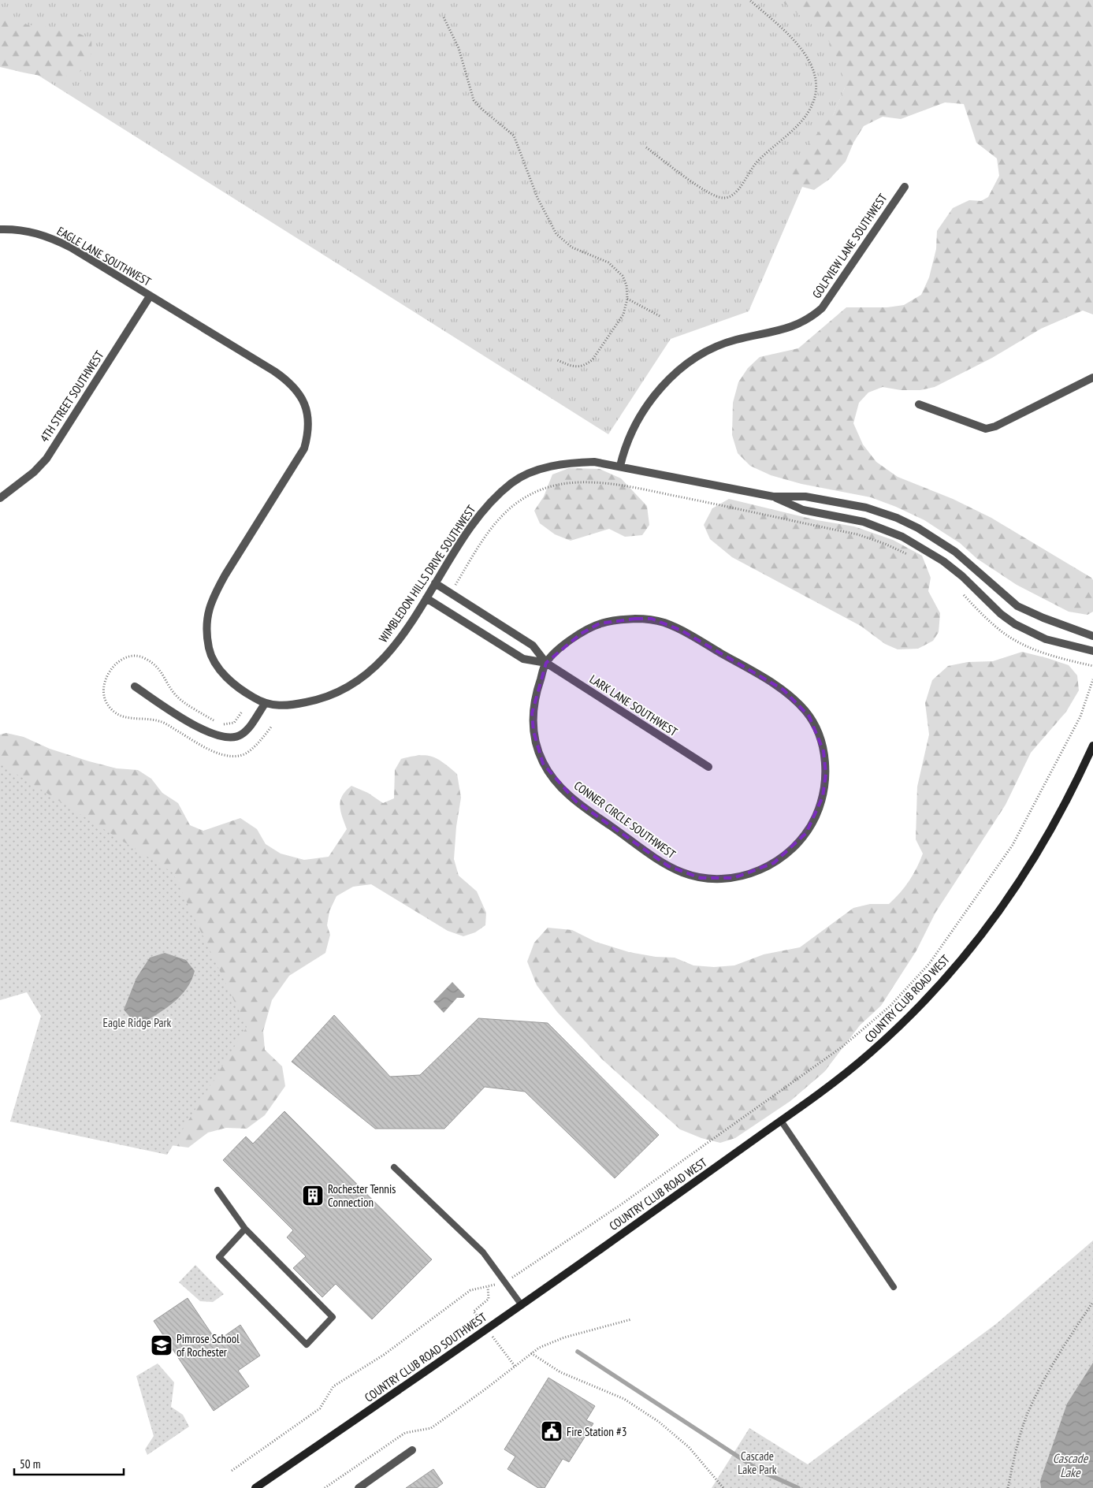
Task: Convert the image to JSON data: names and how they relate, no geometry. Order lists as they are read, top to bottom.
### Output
{
  "streets": {
    "main road": ["COUNTRY CLUB ROAD WEST", "COUNTRY CLUB ROAD SOUTHWEST"],
    "street": [
      "GOLFVIEW LANE SOUTHWEST",
      "EAGLE LANE SOUTHWEST",
      "4TH STREET SOUTHWEST",
      "WIMBLEDON HILLS DRIVE SOUTHWEST",
      "LARK LANE SOUTHWEST",
      "CONNER CIRCLE SOUTHWEST"
    ]
  },
  "crossings": [
    ["GOLFVIEW LANE SOUTHWEST", "WIMBLEDON HILLS DRIVE SOUTHWEST"],
    ["EAGLE LANE SOUTHWEST", "4TH STREET SOUTHWEST"],
    ["WIMBLEDON HILLS DRIVE SOUTHWEST", "LARK LANE SOUTHWEST"],
    ["LARK LANE SOUTHWEST", "CONNER CIRCLE SOUTHWEST"],
    ["COUNTRY CLUB ROAD WEST", "COUNTRY CLUB ROAD SOUTHWEST"]
  ],
  "water": ["Cascade Lake"],
  "parks": ["Eagle Ridge Park", "Cascade Lake Park"],
  "places": {
    "building": ["Rochester Tennis Connection"],
    "school or university": ["Pimrose School of Rochester"],
    "public building": ["Fire Station #3"]
  },
  "scale_bar": "50 m"
}
